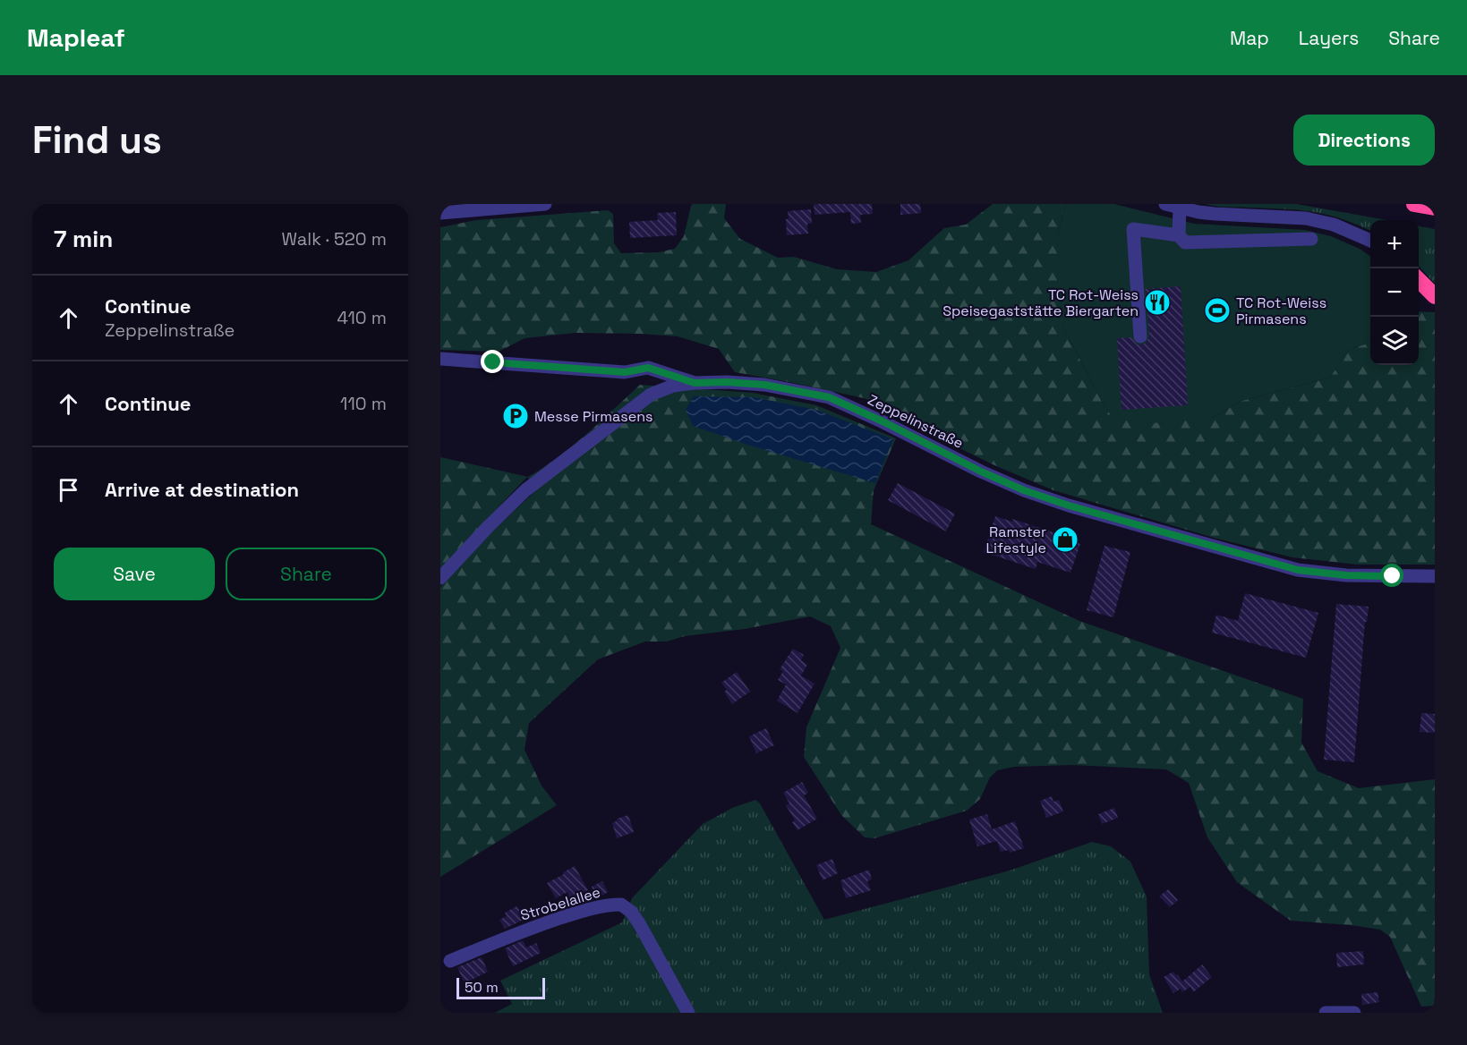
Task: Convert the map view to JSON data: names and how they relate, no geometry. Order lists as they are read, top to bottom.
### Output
{
  "streets": {
    "street": ["Zeppelinstraße", "Strobelallee"]
  },
  "places": {
    "restaurant": ["TC Rot-Weiss Speisegaststätte Biergarten"],
    "sports": ["TC Rot-Weiss Pirmasens"],
    "parking": ["Messe Pirmasens"],
    "shop": ["Ramster Lifestyle"]
  },
  "scale_bar": "50 m",
  "page": {
    "header": "Mapleaf",
    "nav": ["Map", "Layers", "Share"],
    "buttons": [
      "Directions",
      ["Save", "Share"]
    ],
    "title": "Find us",
    "heading": ["7 min", "Walk · 520 m"],
    "map_buttons": ["+", "−"],
    "list": [
      ["Continue", "Zeppelinstraße", "410 m"],
      ["Continue", "110 m"],
      "Arrive at destination"
    ],
    "scale": "50 m"
  }
}
